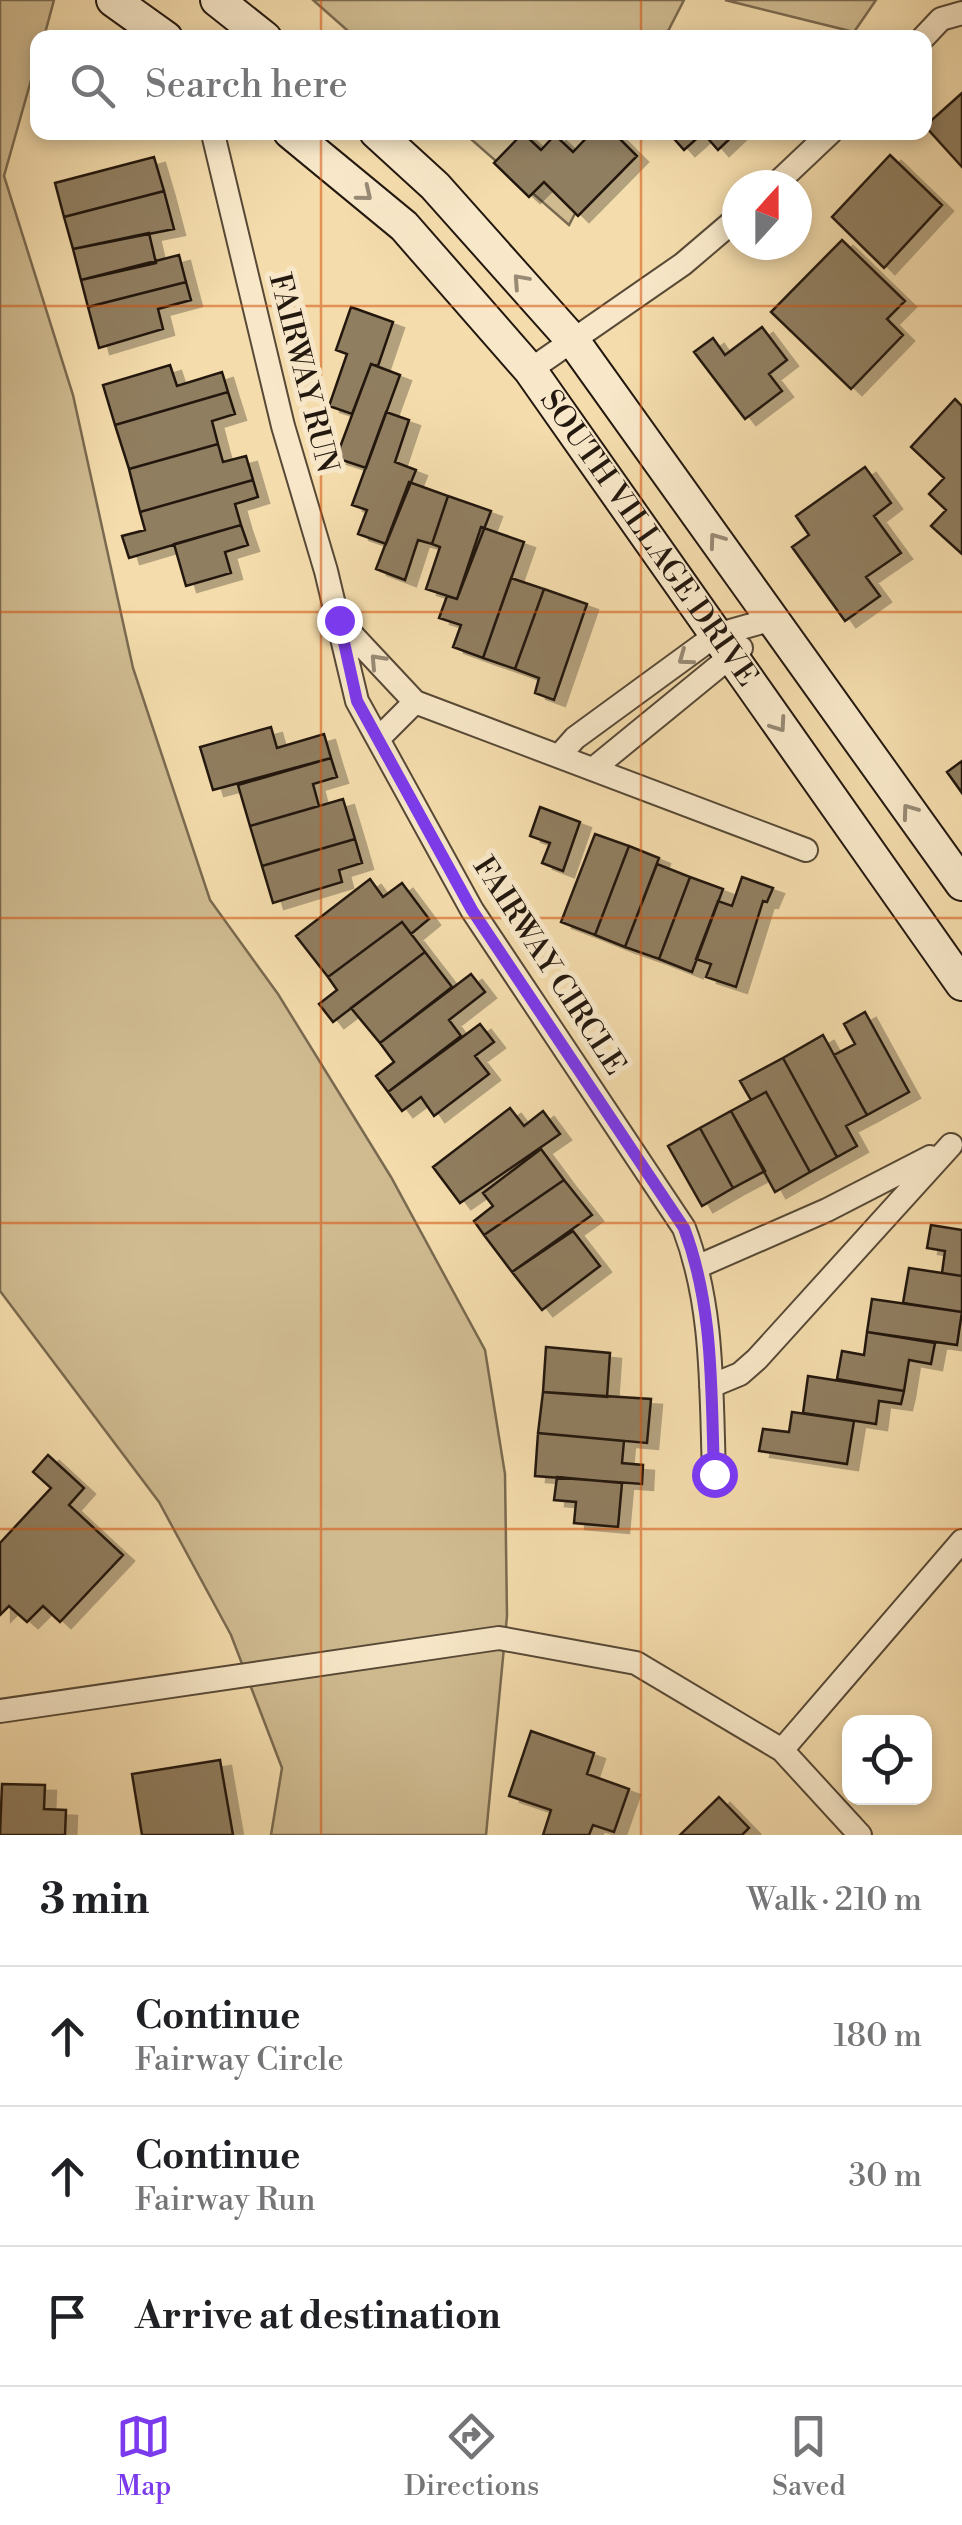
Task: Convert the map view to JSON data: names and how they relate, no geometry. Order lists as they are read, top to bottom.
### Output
{
  "streets": {
    "street": ["FAIRWAY RUN", "SOUTH VILLAGE DRIVE", "FAIRWAY CIRCLE"]
  },
  "crossings": [
    ["FAIRWAY RUN", "FAIRWAY CIRCLE"]
  ],
  "north": "top",
  "page": {
    "search": "Search here",
    "heading": ["3 min", "Walk · 210 m"],
    "list": [
      ["Continue", "Fairway Circle", "180 m"],
      ["Continue", "Fairway Run", "30 m"],
      "Arrive at destination"
    ],
    "nav": ["Map", "Directions", "Saved"]
  }
}
